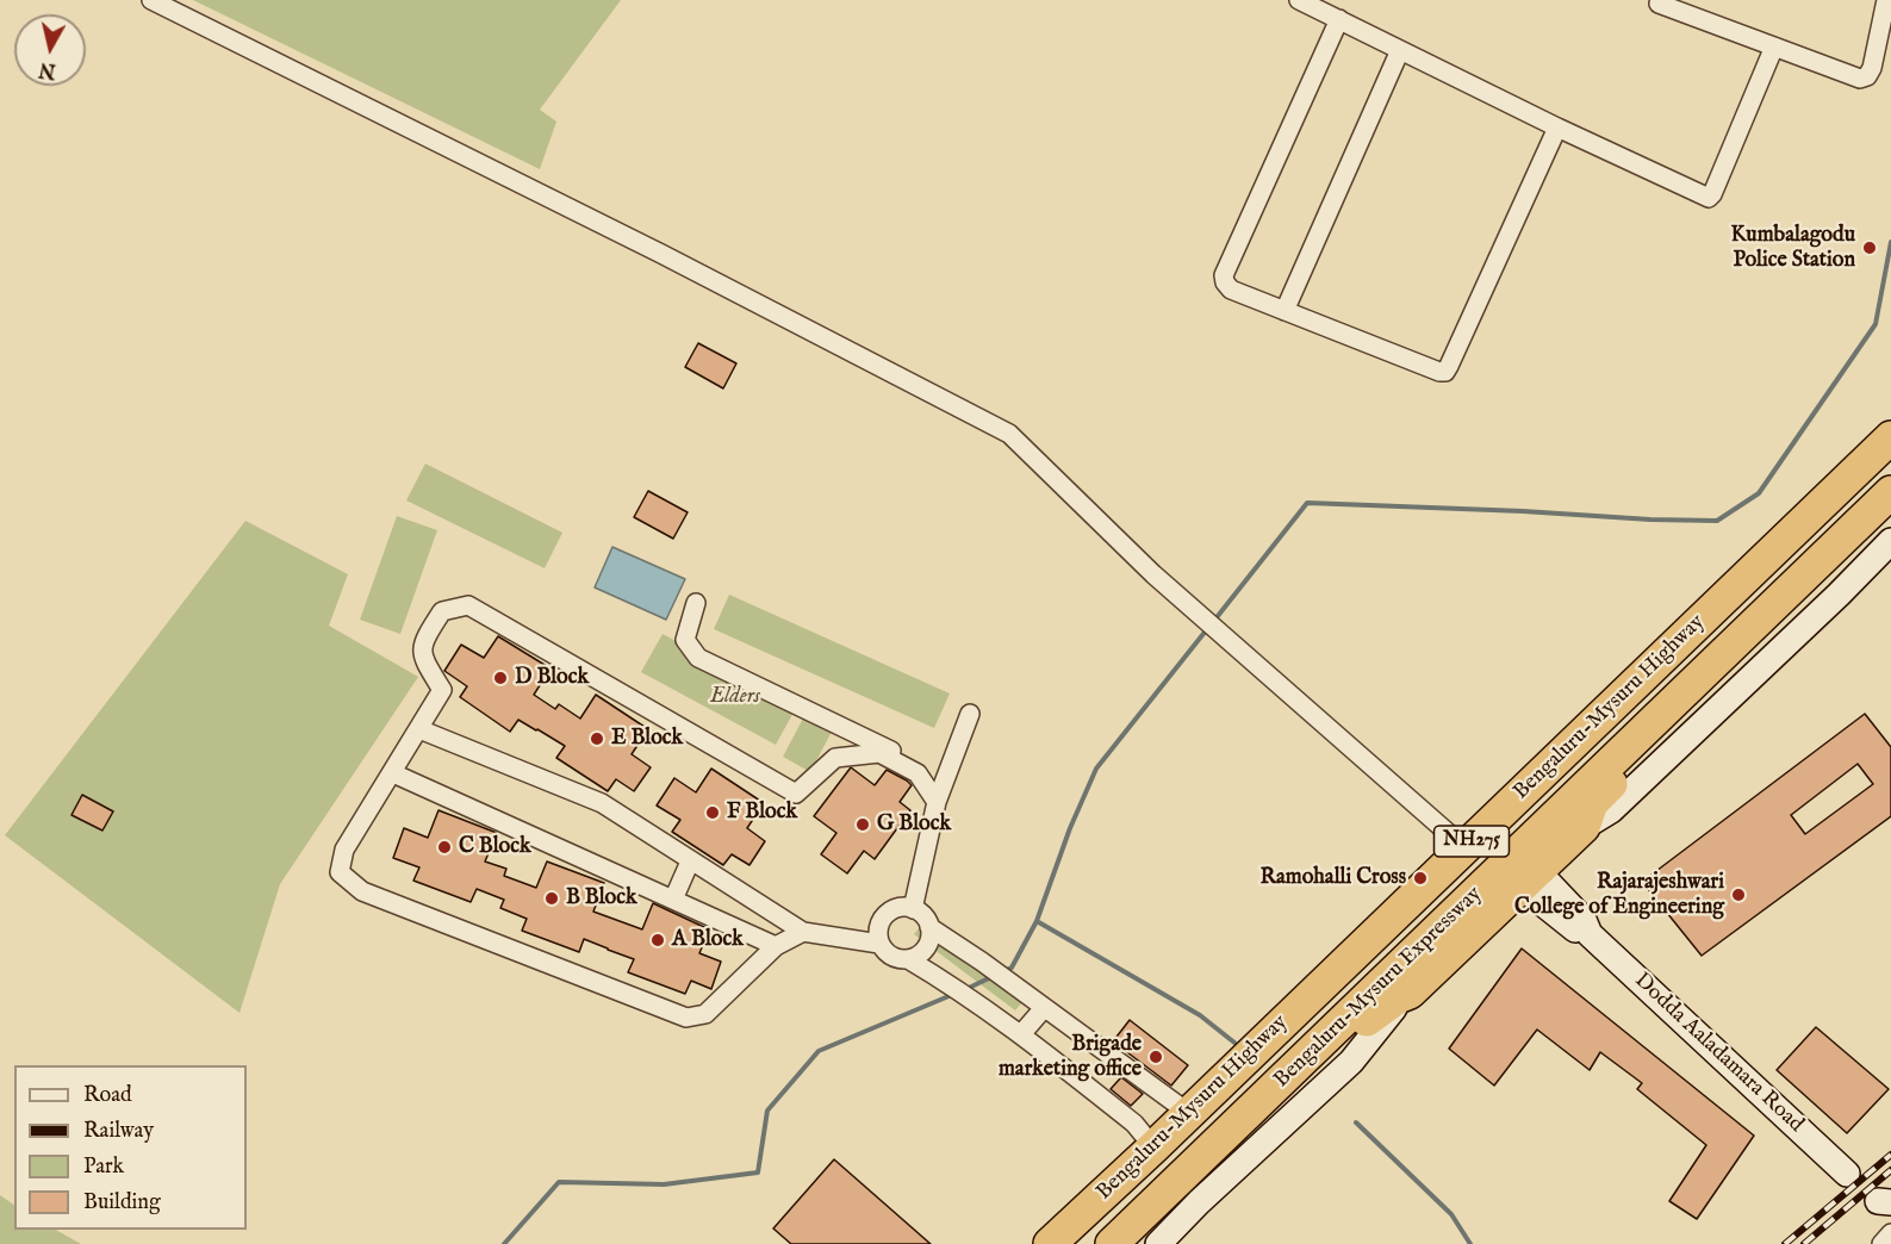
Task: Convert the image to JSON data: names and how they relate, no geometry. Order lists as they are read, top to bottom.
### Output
{
  "streets": {
    "highway": ["Bengaluru-Mysuru Highway", "NH275", "Bengaluru-Mysuru Expressway"],
    "street": ["Dodda Aaladamara Road"]
  },
  "crossings": [
    ["Bengaluru-Mysuru Highway", "NH275"],
    ["Bengaluru-Mysuru Expressway", "Dodda Aaladamara Road"]
  ],
  "parks": ["Elders"],
  "places": [
    "Kumbalagodu Police Station",
    "D Block",
    "E Block",
    "F Block",
    "G Block",
    "C Block",
    "Ramohalli Cross",
    "Rajarajeshwari College of Engineering",
    "B Block",
    "A Block",
    "Brigade marketing office"
  ],
  "legend": [
    "Road",
    "Railway",
    "Park",
    "Building"
  ],
  "north": "bottom"
}
